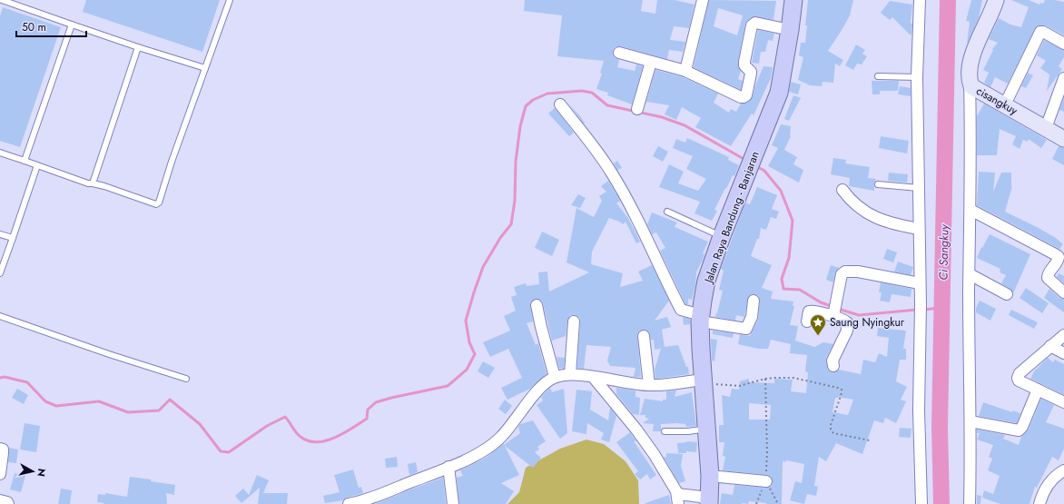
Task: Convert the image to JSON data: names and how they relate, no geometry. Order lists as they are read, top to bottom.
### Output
{
  "streets": {
    "main road": ["Jalan Raya Bandung - Banjaran"],
    "street": ["cisangkuy"]
  },
  "water": ["Ci Sangkuy"],
  "places": {
    "place": ["Saung Nyingkur"]
  },
  "scale_bar": "50 m",
  "north": "right"
}
